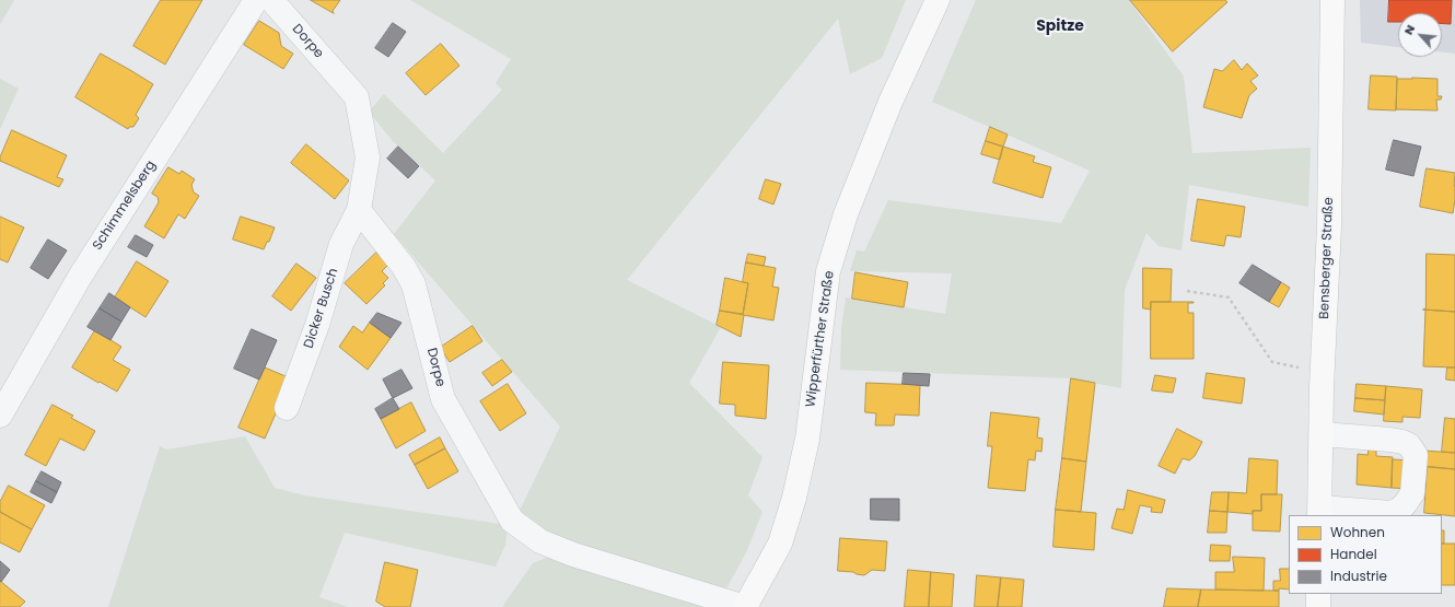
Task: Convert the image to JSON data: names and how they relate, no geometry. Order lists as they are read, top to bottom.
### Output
{
  "streets": {
    "main road": ["Bensberger Straße", "Wipperfürther Straße"],
    "street": ["Dorpe", "Schimmelsberg", "Dicker Busch"]
  },
  "crossings": [
    ["Dorpe", "Dicker Busch"],
    ["Dorpe", "Wipperfürther Straße"]
  ],
  "districts": ["Spitze"],
  "legend": ["Wohnen", "Handel", "Industrie"],
  "north": "top left"
}
